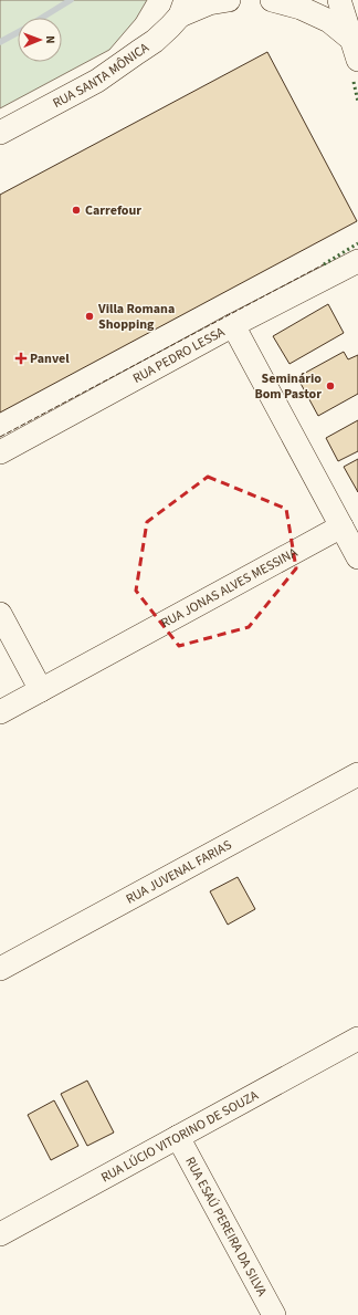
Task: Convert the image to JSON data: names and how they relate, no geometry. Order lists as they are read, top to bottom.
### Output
{
  "streets": {
    "street": [
      "RUA SANTA MÔNICA",
      "RUA PEDRO LESSA",
      "RUA JONAS ALVES MESSINA",
      "RUA JUVENAL FARIAS",
      "RUA LÚCIO VITORINO DE SOUZA",
      "RUA ESAÚ PEREIRA DA SILVA"
    ]
  },
  "crossings": [
    ["RUA LÚCIO VITORINO DE SOUZA", "RUA ESAÚ PEREIRA DA SILVA"]
  ],
  "places": {
    "other": ["Carrefour", "Villa Romana Shopping", "Seminário Bom Pastor"],
    "health": ["Panvel"]
  },
  "north": "right"
}
